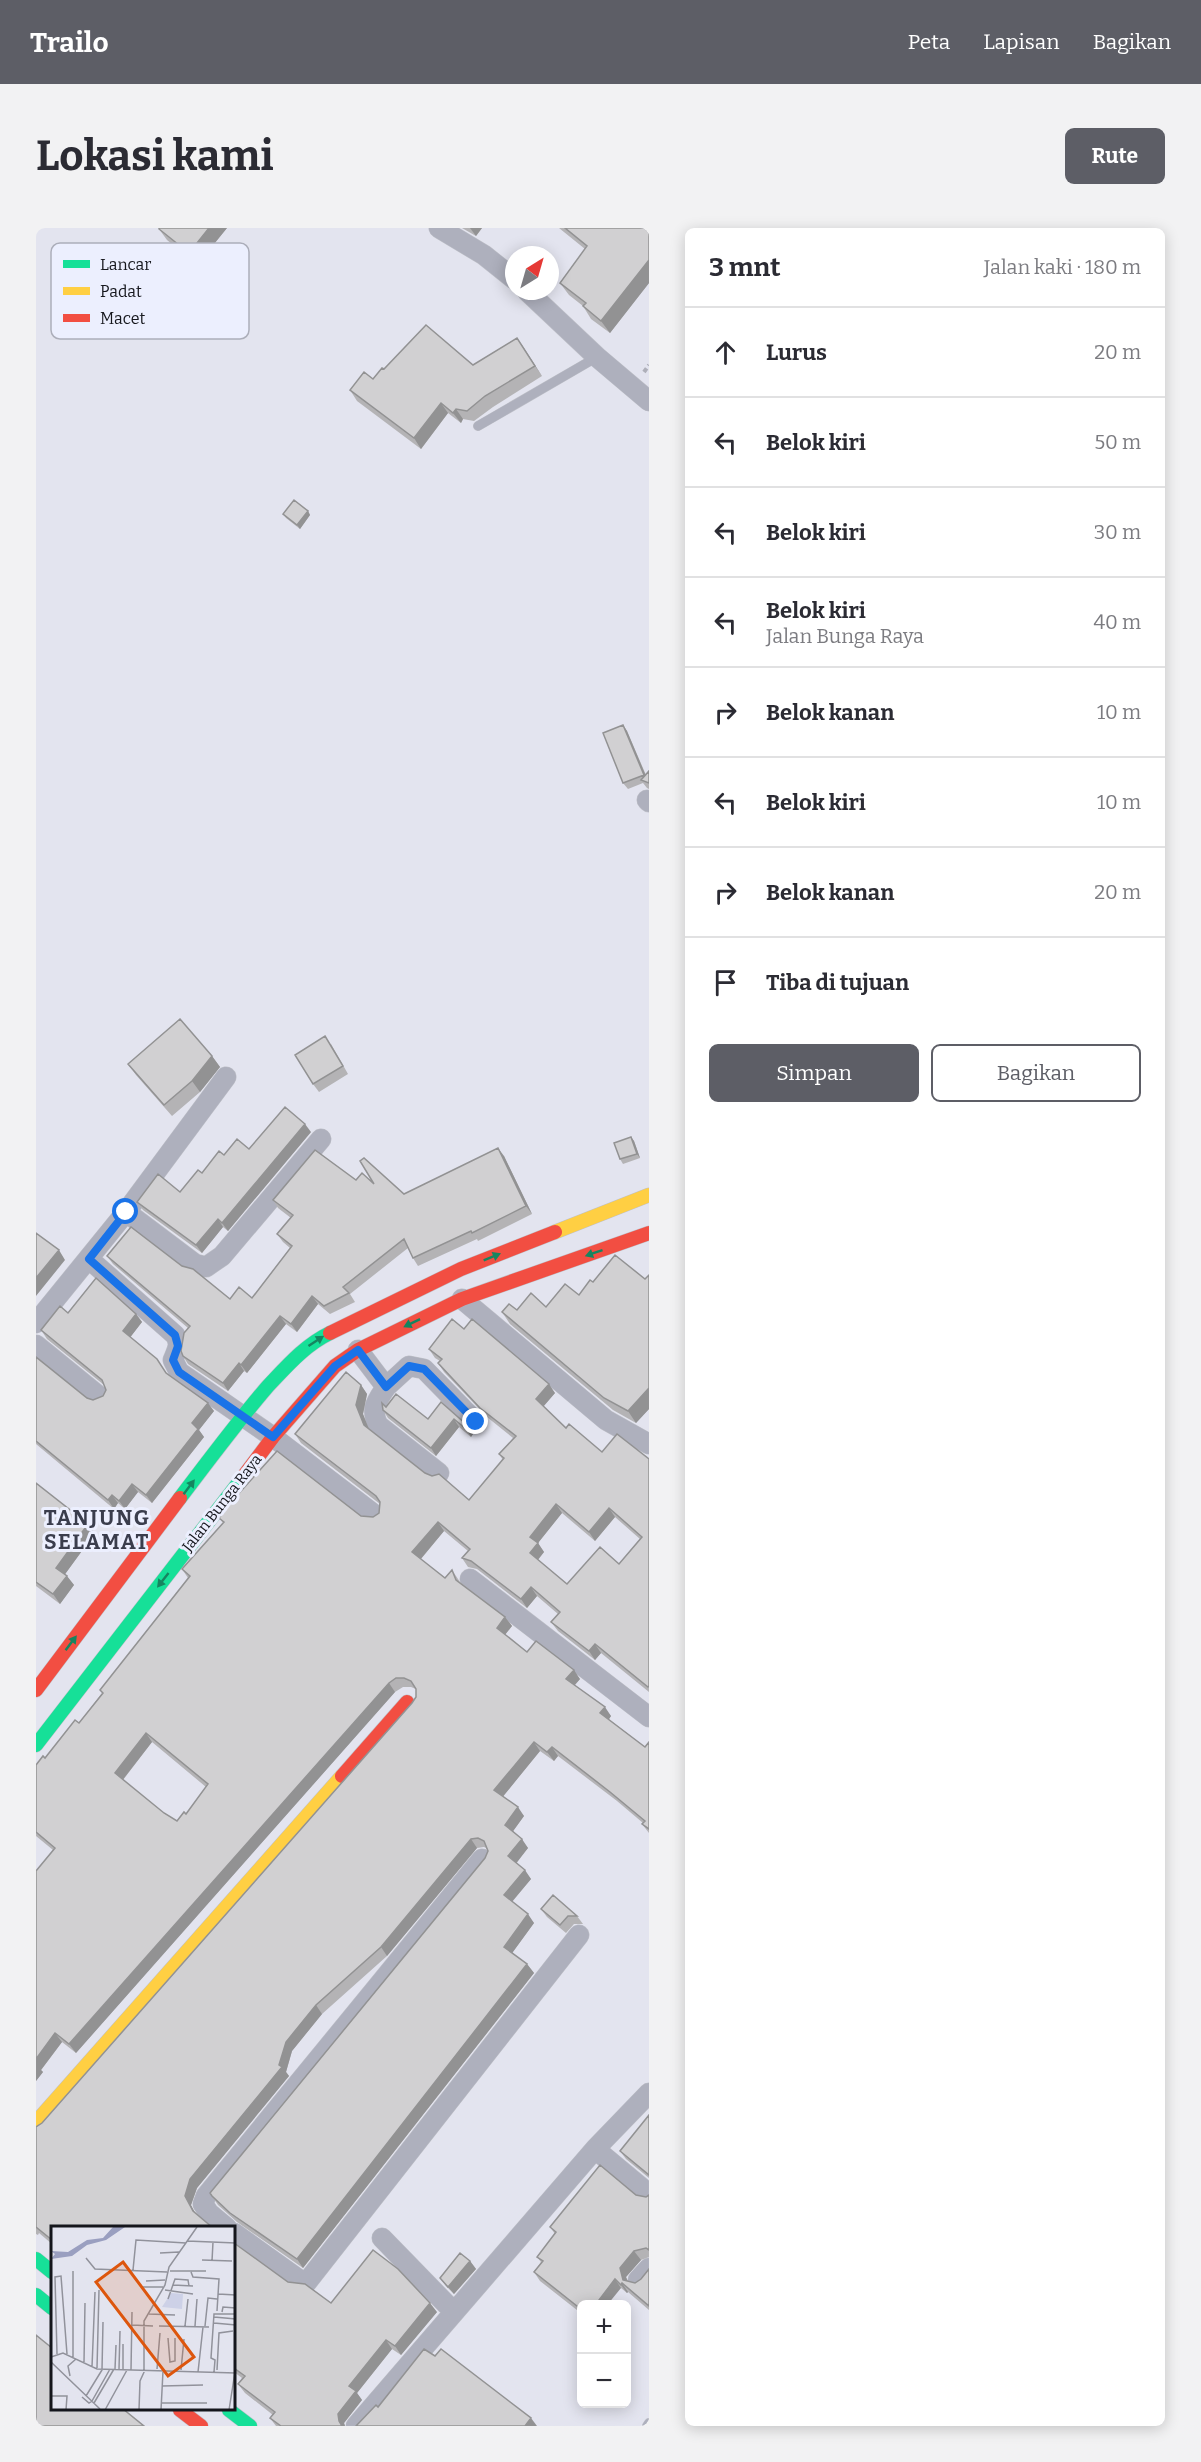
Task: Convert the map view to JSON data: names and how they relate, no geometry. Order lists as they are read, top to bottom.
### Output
{
  "streets": {
    "main road": ["Jalan Bunga Raya"]
  },
  "districts": ["TANJUNG SELAMAT"],
  "legend": ["Lancar", "Padat", "Macet"],
  "north": "top right",
  "page": {
    "header": "Trailo",
    "nav": ["Peta", "Lapisan", "Bagikan"],
    "buttons": [
      "Rute",
      ["Simpan", "Bagikan"]
    ],
    "title": "Lokasi kami",
    "heading": ["3 mnt", "Jalan kaki · 180 m"],
    "list": [
      ["Lurus", "20 m"],
      ["Belok kiri", "50 m"],
      ["Belok kiri", "30 m"],
      ["Belok kiri", "Jalan Bunga Raya", "40 m"],
      ["Belok kanan", "10 m"],
      ["Belok kiri", "10 m"],
      ["Belok kanan", "20 m"],
      "Tiba di tujuan"
    ],
    "map_buttons": ["+", "−"]
  }
}
